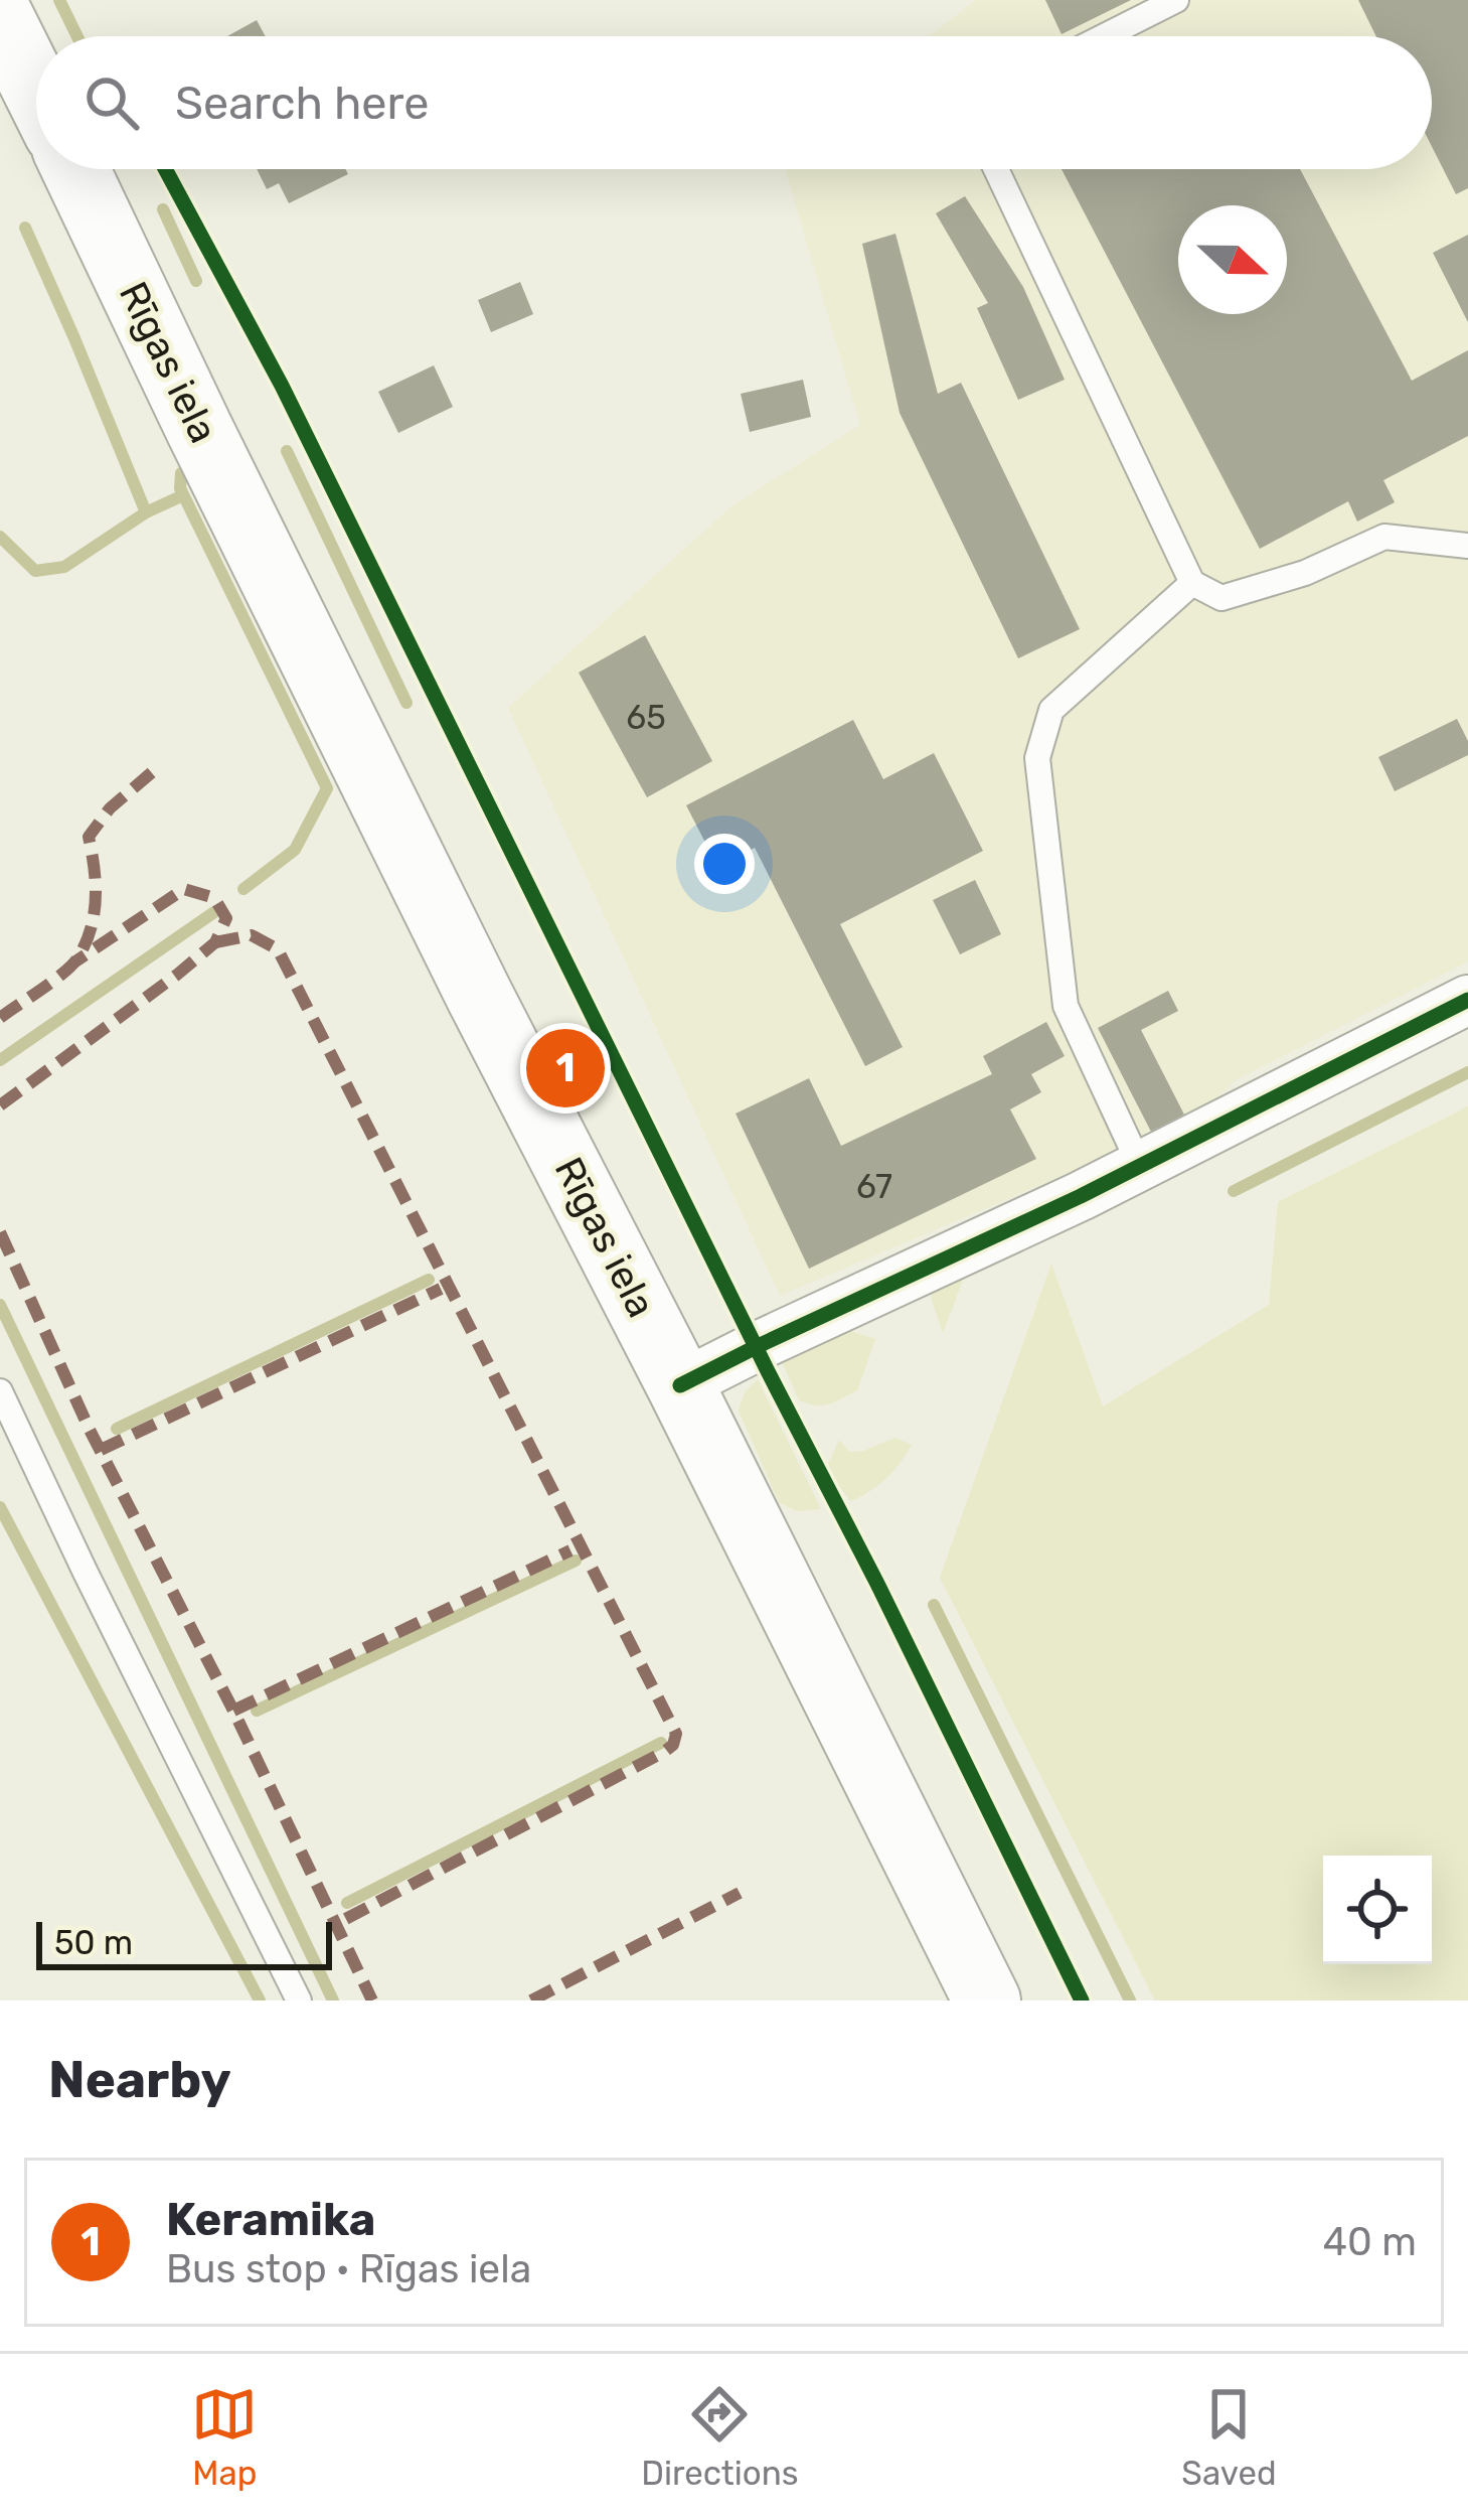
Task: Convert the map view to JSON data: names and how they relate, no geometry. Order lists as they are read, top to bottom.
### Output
{
  "streets": {
    "main road": ["Rīgas iela"]
  },
  "house_numbers": ["65", "67"],
  "scale_bar": "50 m",
  "north": "right",
  "page": {
    "search": "Search here",
    "pins": "1",
    "scale": "50 m",
    "heading": "Nearby",
    "list": [
      {
        "mark": "1",
        "name": "Keramika",
        "note": "Bus stop · Rīgas iela",
        "value": "40 m"
      }
    ],
    "nav": ["Map", "Directions", "Saved"]
  }
}
